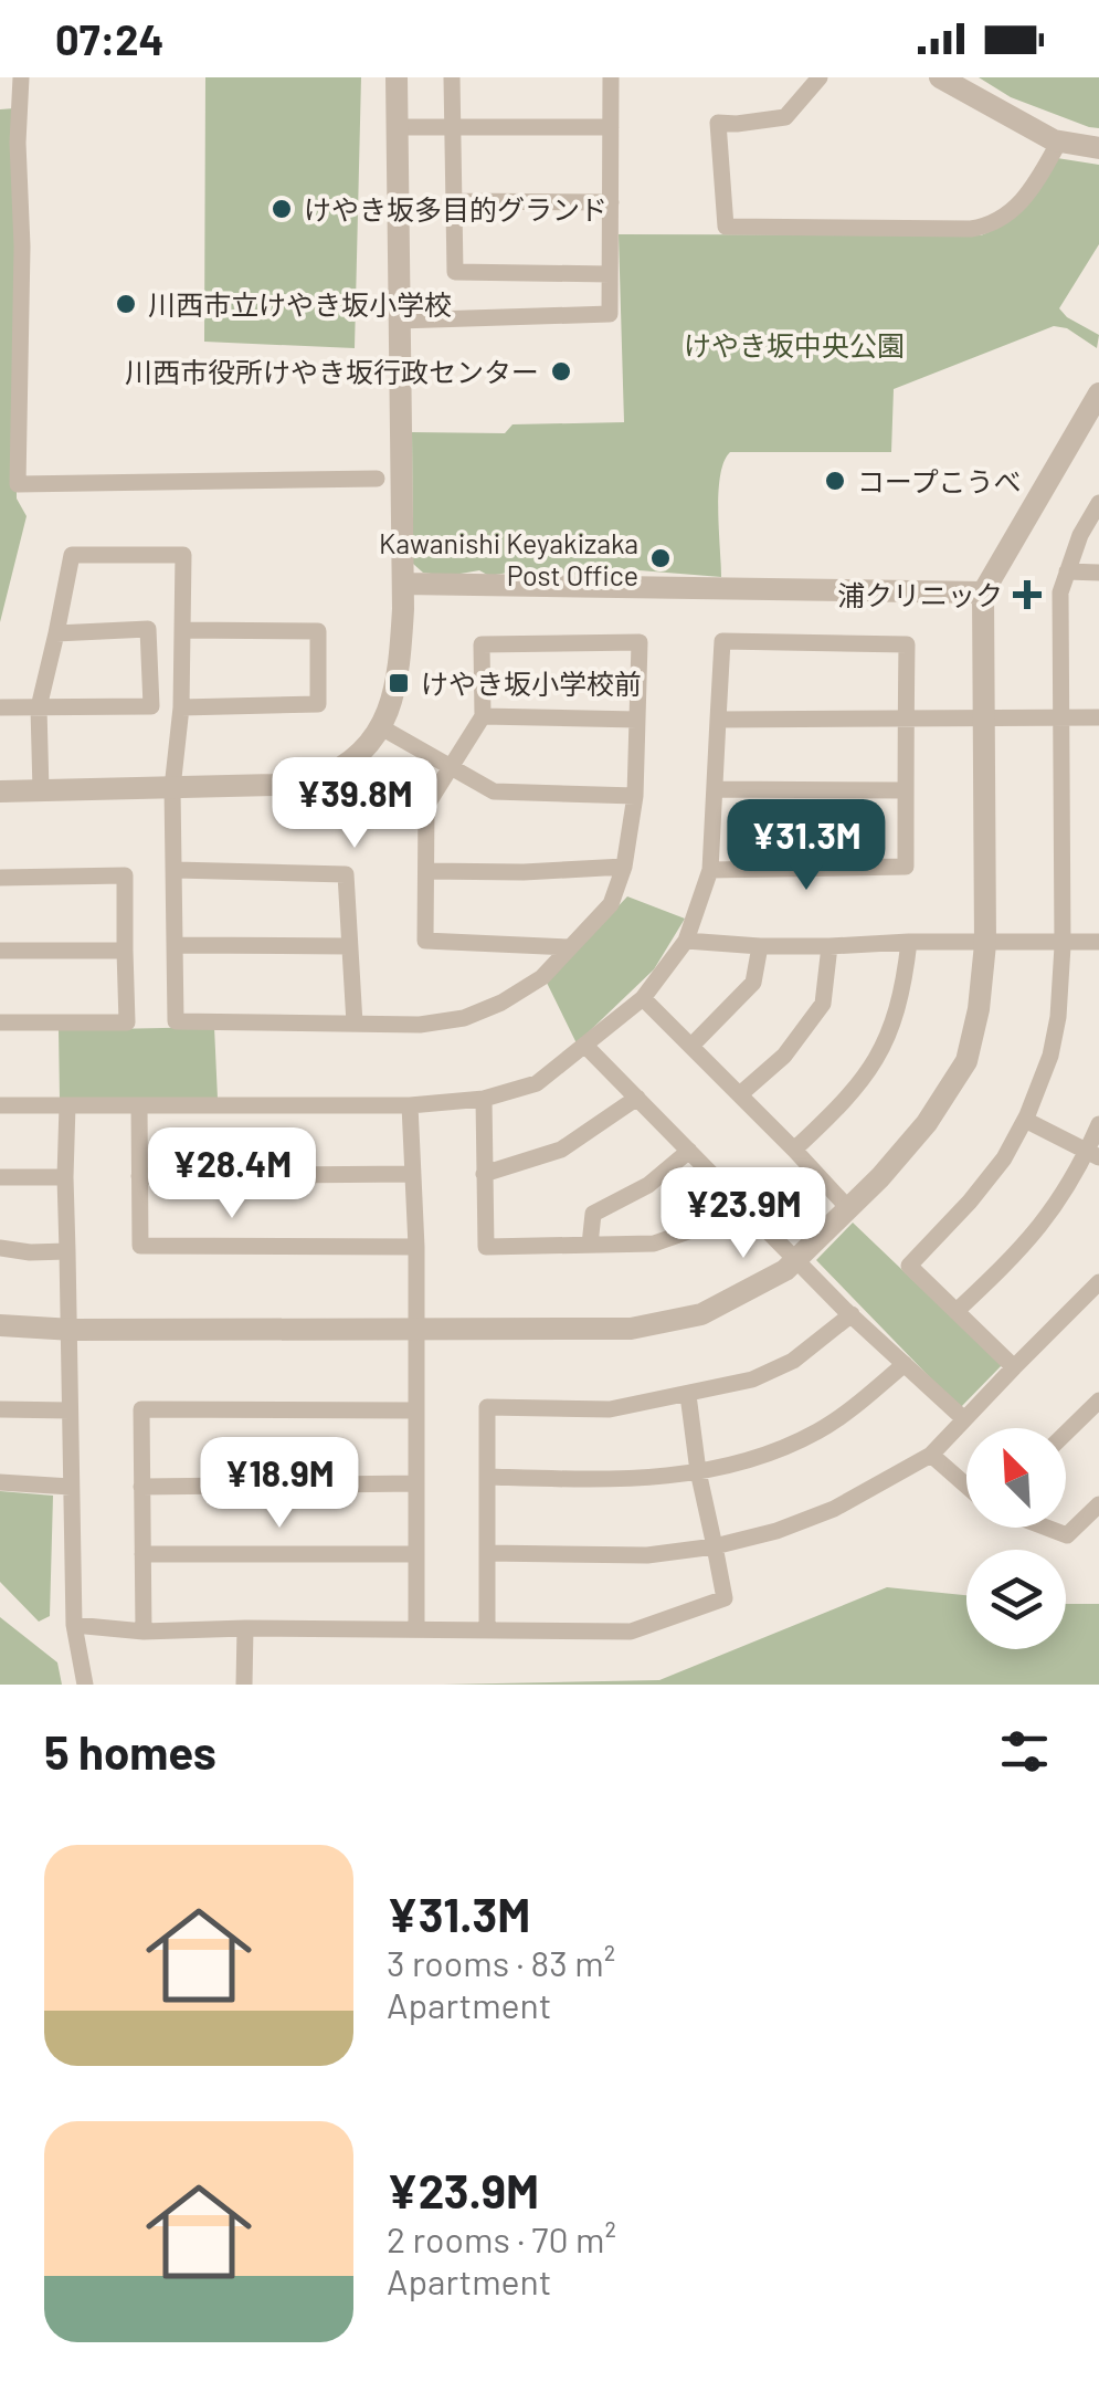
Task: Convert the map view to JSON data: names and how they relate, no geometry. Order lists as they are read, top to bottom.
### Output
{
  "parks": ["けやき坂中央公園"],
  "places": {
    "other": [
      "けやき坂多目的グランド",
      "川西市立けやき坂小学校",
      "川西市役所けやき坂行政センター",
      "コープこうべ",
      "Kawanishi Keyakizaka Post Office"
    ],
    "health": ["浦クリニック"],
    "transit": ["けやき坂小学校前"]
  },
  "north": "top left",
  "page": {
    "status": "07:24",
    "price": [
      "¥39.8M",
      "¥31.3M",
      "¥28.4M",
      "¥23.9M",
      "¥18.9M"
    ],
    "heading": "5 homes",
    "list": [
      {
        "name": "¥31.3M",
        "note": "3 rooms · 83 m² · Apartment"
      },
      {
        "name": "¥23.9M",
        "note": "2 rooms · 70 m² · Apartment"
      }
    ]
  }
}
